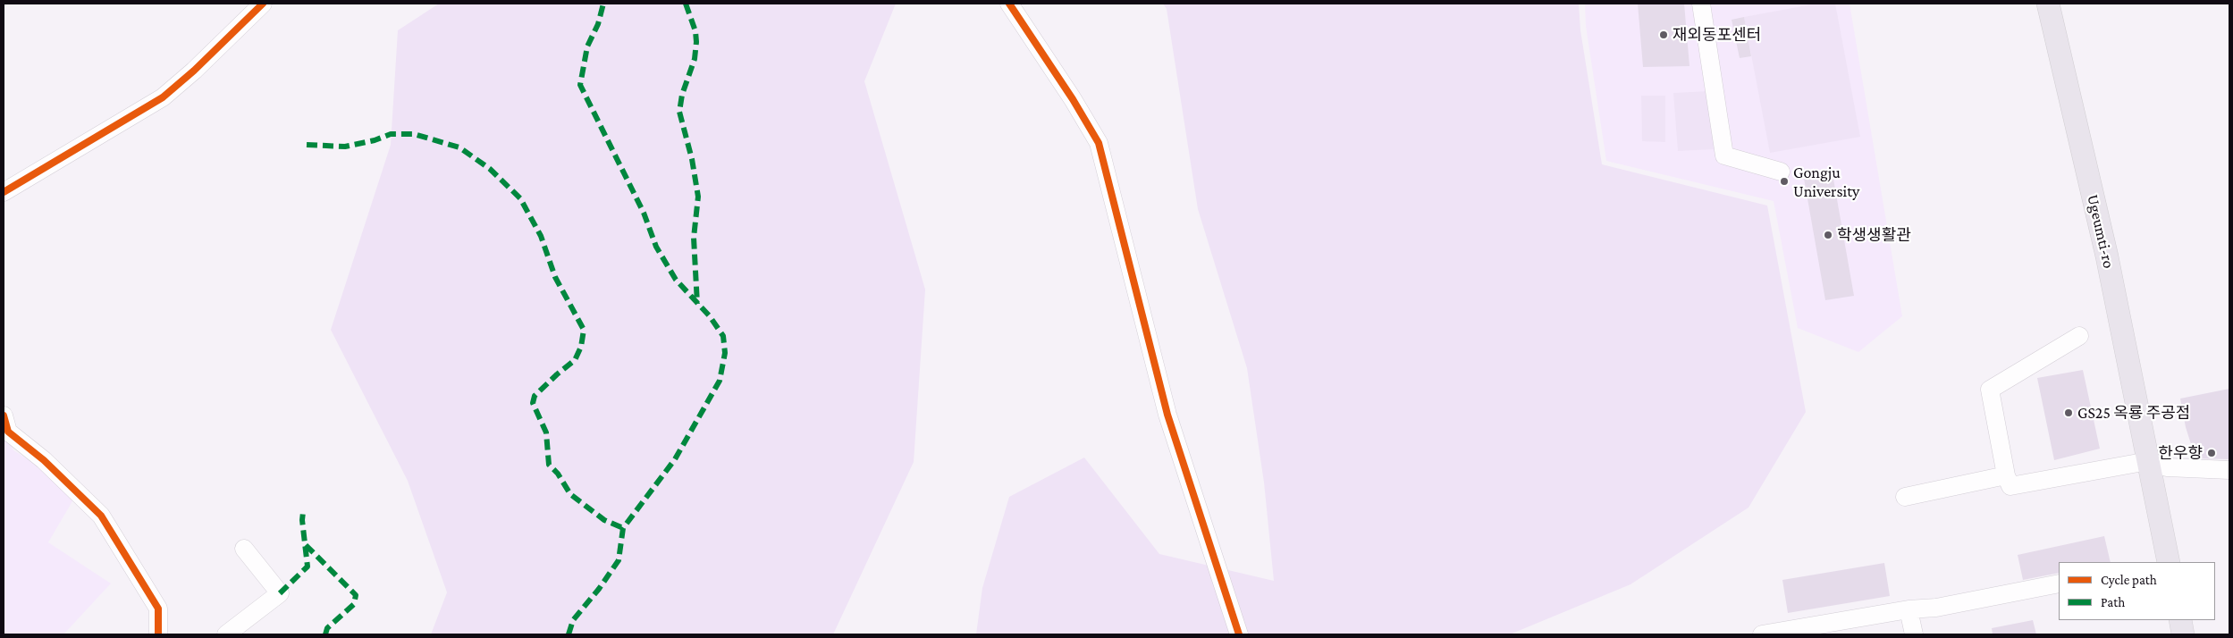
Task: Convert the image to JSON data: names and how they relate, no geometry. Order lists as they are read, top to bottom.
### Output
{
  "streets": {
    "main road": ["Ugeumti-ro"]
  },
  "places": [
    "재외동포센터",
    "Gongju University",
    "학생생활관",
    "GS25 옥룡 주공점",
    "한우향"
  ],
  "legend": ["Cycle path", "Path"]
}
